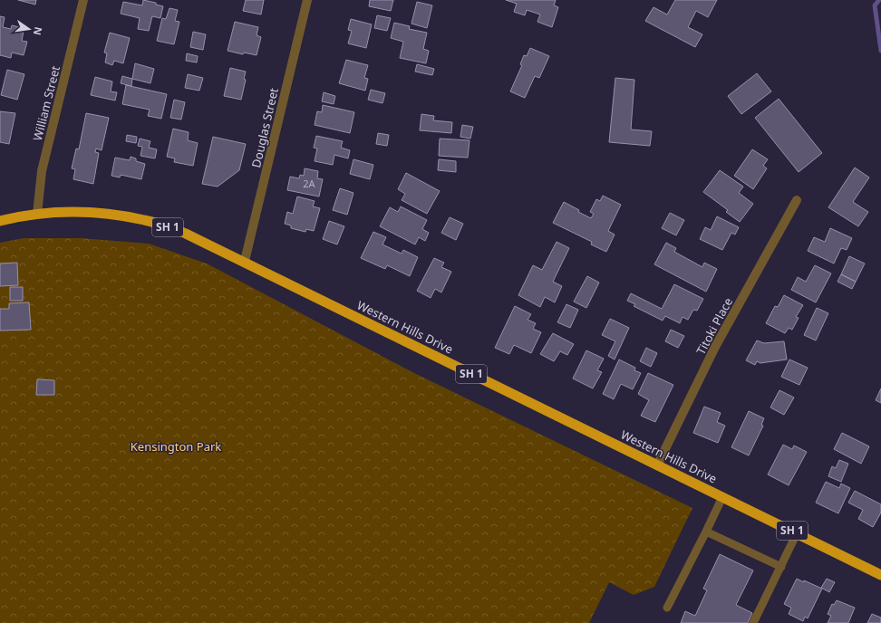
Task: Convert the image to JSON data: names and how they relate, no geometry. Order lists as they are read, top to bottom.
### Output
{
  "streets": {
    "highway": ["SH 1", "Western Hills Drive"],
    "street": ["William Street", "Douglas Street", "Titoki Place"]
  },
  "crossings": [
    ["William Street", "Western Hills Drive"],
    ["Douglas Street", "Western Hills Drive"],
    ["Titoki Place", "Western Hills Drive"]
  ],
  "parks": ["Kensington Park"],
  "house_numbers": ["2A"],
  "north": "right"
}
